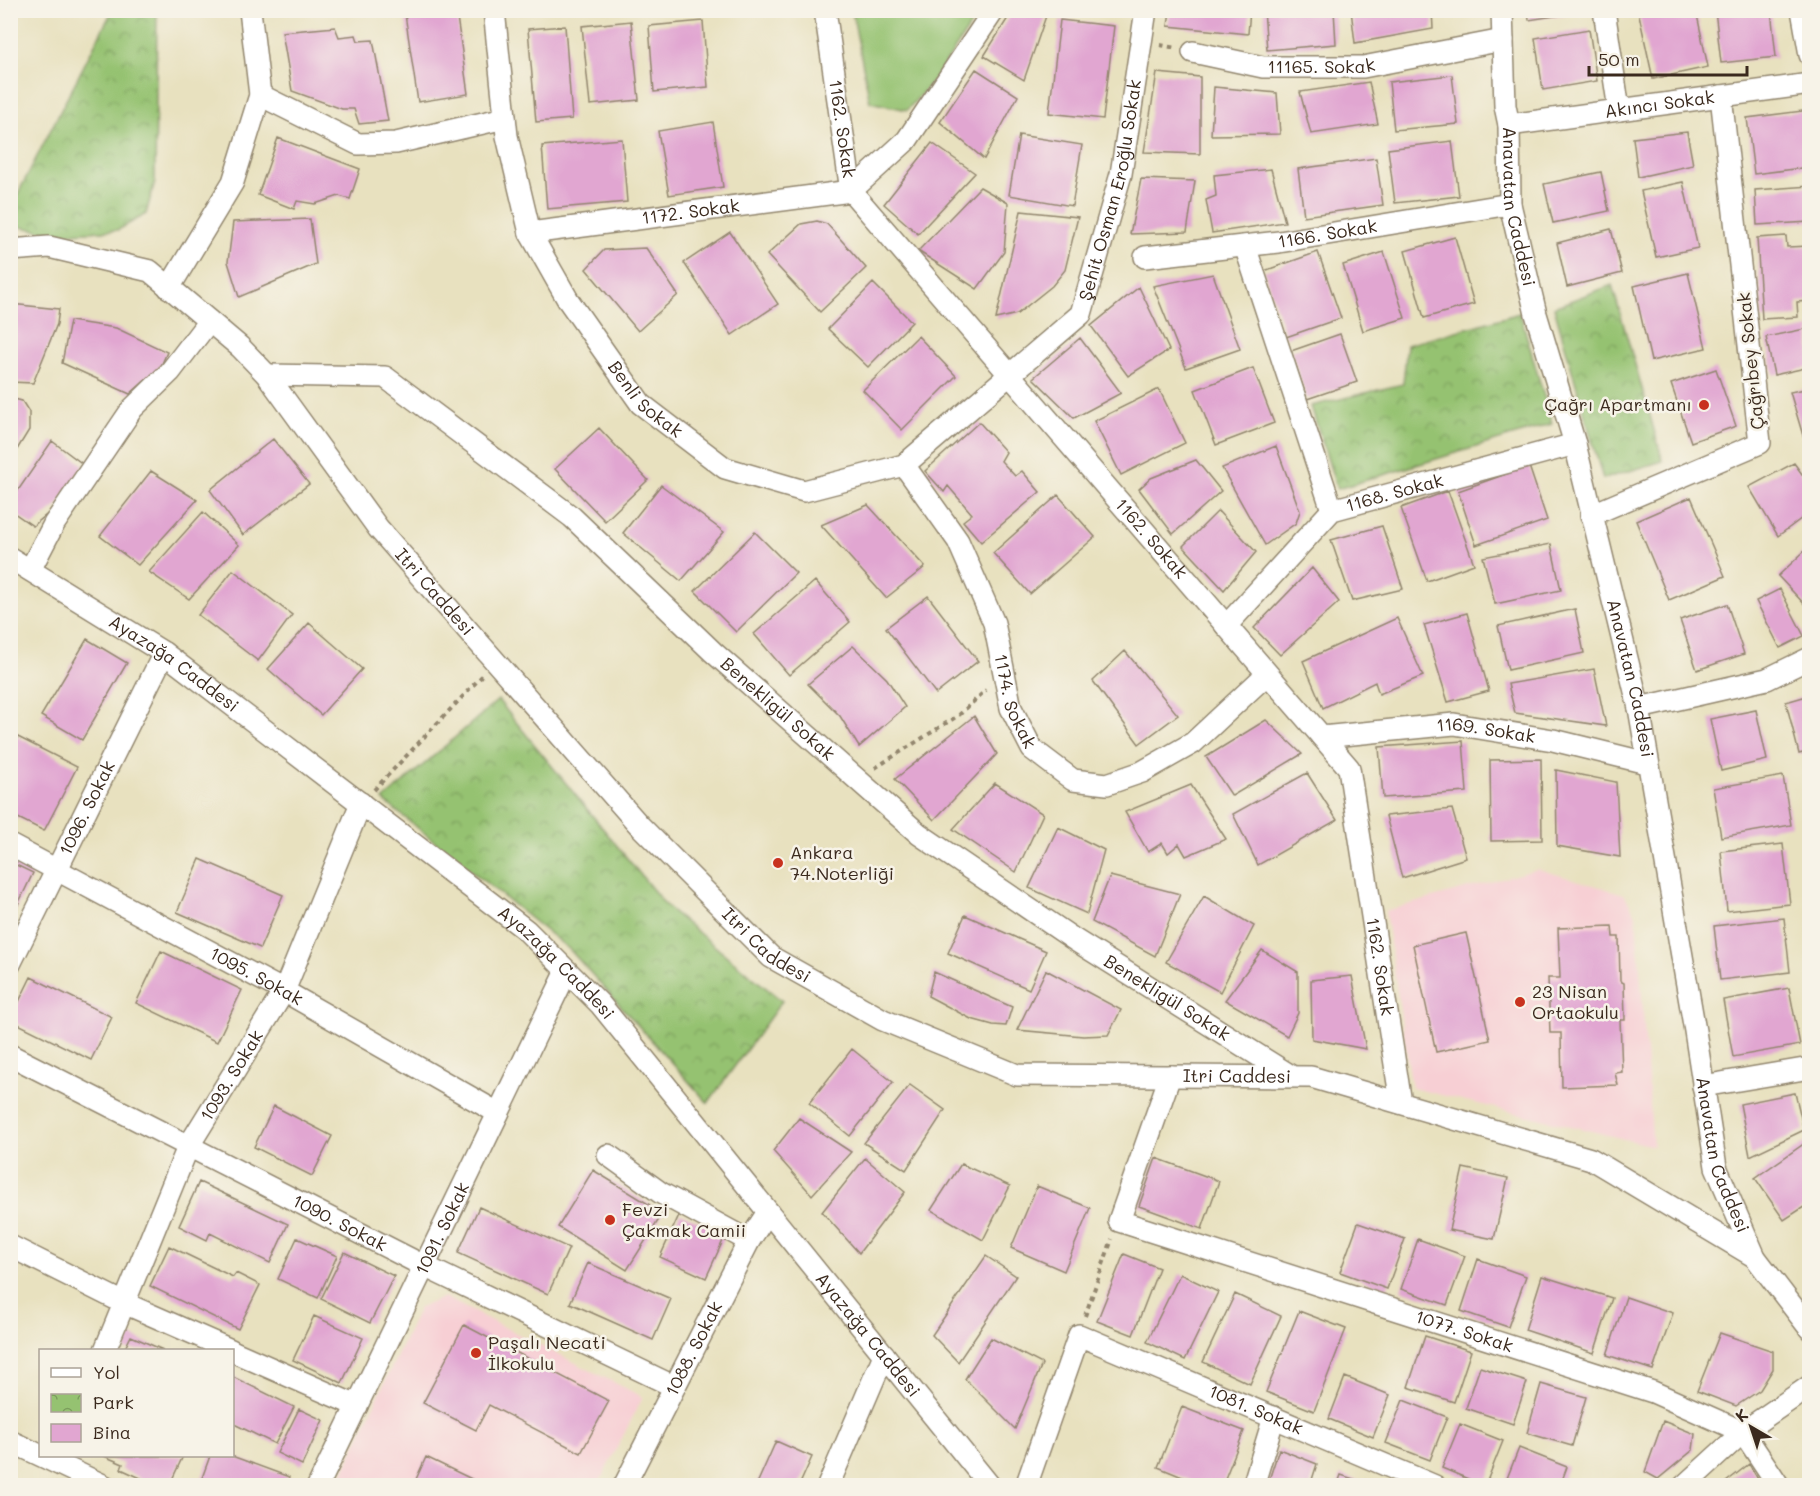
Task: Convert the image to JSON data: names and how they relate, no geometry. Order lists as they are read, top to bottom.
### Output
{
  "streets": {
    "street": [
      "11165. Sokak",
      "Akıncı Sokak",
      "1162. Sokak",
      "Şehit Osman Eroğlu Sokak",
      "Anavatan Caddesi",
      "1172. Sokak",
      "1166. Sokak",
      "Çağrıbey Sokak",
      "Benli Sokak",
      "1168. Sokak",
      "Itri Caddesi",
      "Ayazağa Caddesi",
      "1174. Sokak",
      "Benekligül Sokak",
      "1169. Sokak",
      "1096. Sokak",
      "1095. Sokak",
      "1093. Sokak",
      "1090. Sokak",
      "1091. Sokak",
      "1077. Sokak",
      "1088. Sokak",
      "1081. Sokak"
    ]
  },
  "crossings": [
    ["11165. Sokak", "Anavatan Caddesi"],
    ["Akıncı Sokak", "Anavatan Caddesi"],
    ["Akıncı Sokak", "Çağrıbey Sokak"],
    ["1162. Sokak", "Şehit Osman Eroğlu Sokak"],
    ["1162. Sokak", "1172. Sokak"],
    ["1162. Sokak", "Benli Sokak"],
    ["1162. Sokak", "1168. Sokak"],
    ["1162. Sokak", "Itri Caddesi"],
    ["1162. Sokak", "1174. Sokak"],
    ["1162. Sokak", "1169. Sokak"],
    ["Şehit Osman Eroğlu Sokak", "Benli Sokak"],
    ["Anavatan Caddesi", "1166. Sokak"],
    ["Anavatan Caddesi", "Çağrıbey Sokak"],
    ["Anavatan Caddesi", "1168. Sokak"],
    ["Anavatan Caddesi", "Itri Caddesi"],
    ["Anavatan Caddesi", "1169. Sokak"],
    ["1172. Sokak", "Benli Sokak"],
    ["Benli Sokak", "1174. Sokak"],
    ["Itri Caddesi", "Benekligül Sokak"],
    ["Ayazağa Caddesi", "1096. Sokak"],
    ["Ayazağa Caddesi", "1093. Sokak"],
    ["Ayazağa Caddesi", "1091. Sokak"],
    ["Ayazağa Caddesi", "1088. Sokak"],
    ["1096. Sokak", "1095. Sokak"],
    ["1095. Sokak", "1093. Sokak"],
    ["1095. Sokak", "1091. Sokak"],
    ["1093. Sokak", "1090. Sokak"],
    ["1090. Sokak", "1091. Sokak"],
    ["1090. Sokak", "1088. Sokak"]
  ],
  "places": [
    "Çağrı Apartmanı",
    "Ankara 74.Noterliği",
    "23 Nisan Ortaokulu",
    "Fevzi Çakmak Camii",
    "Paşalı Necati İlkokulu"
  ],
  "legend": ["Yol", "Park", "Bina"],
  "scale_bar": "50 m",
  "north": "top left"
}
